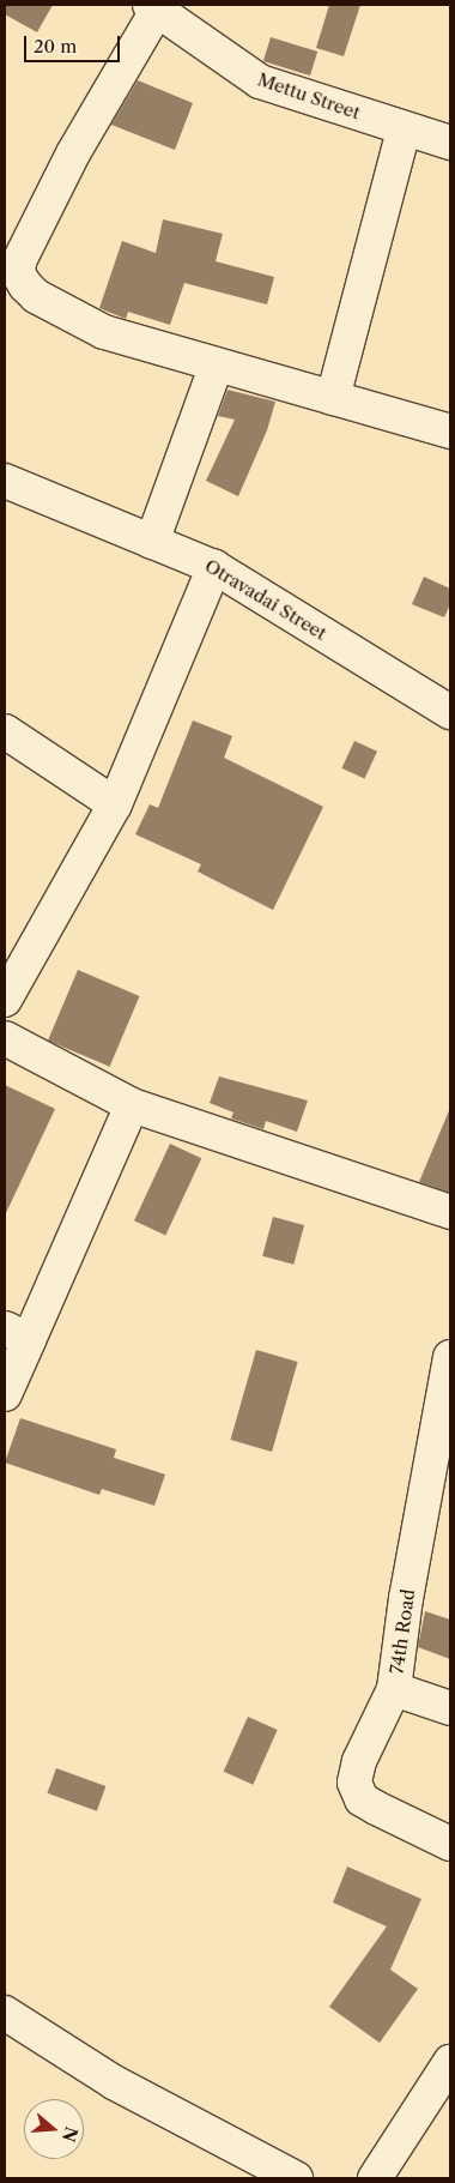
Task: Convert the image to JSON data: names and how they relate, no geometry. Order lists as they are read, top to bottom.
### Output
{
  "streets": {
    "street": ["Mettu Street", "Otravadai Street", "74th Road"]
  },
  "scale_bar": "20 m",
  "north": "right"
}
